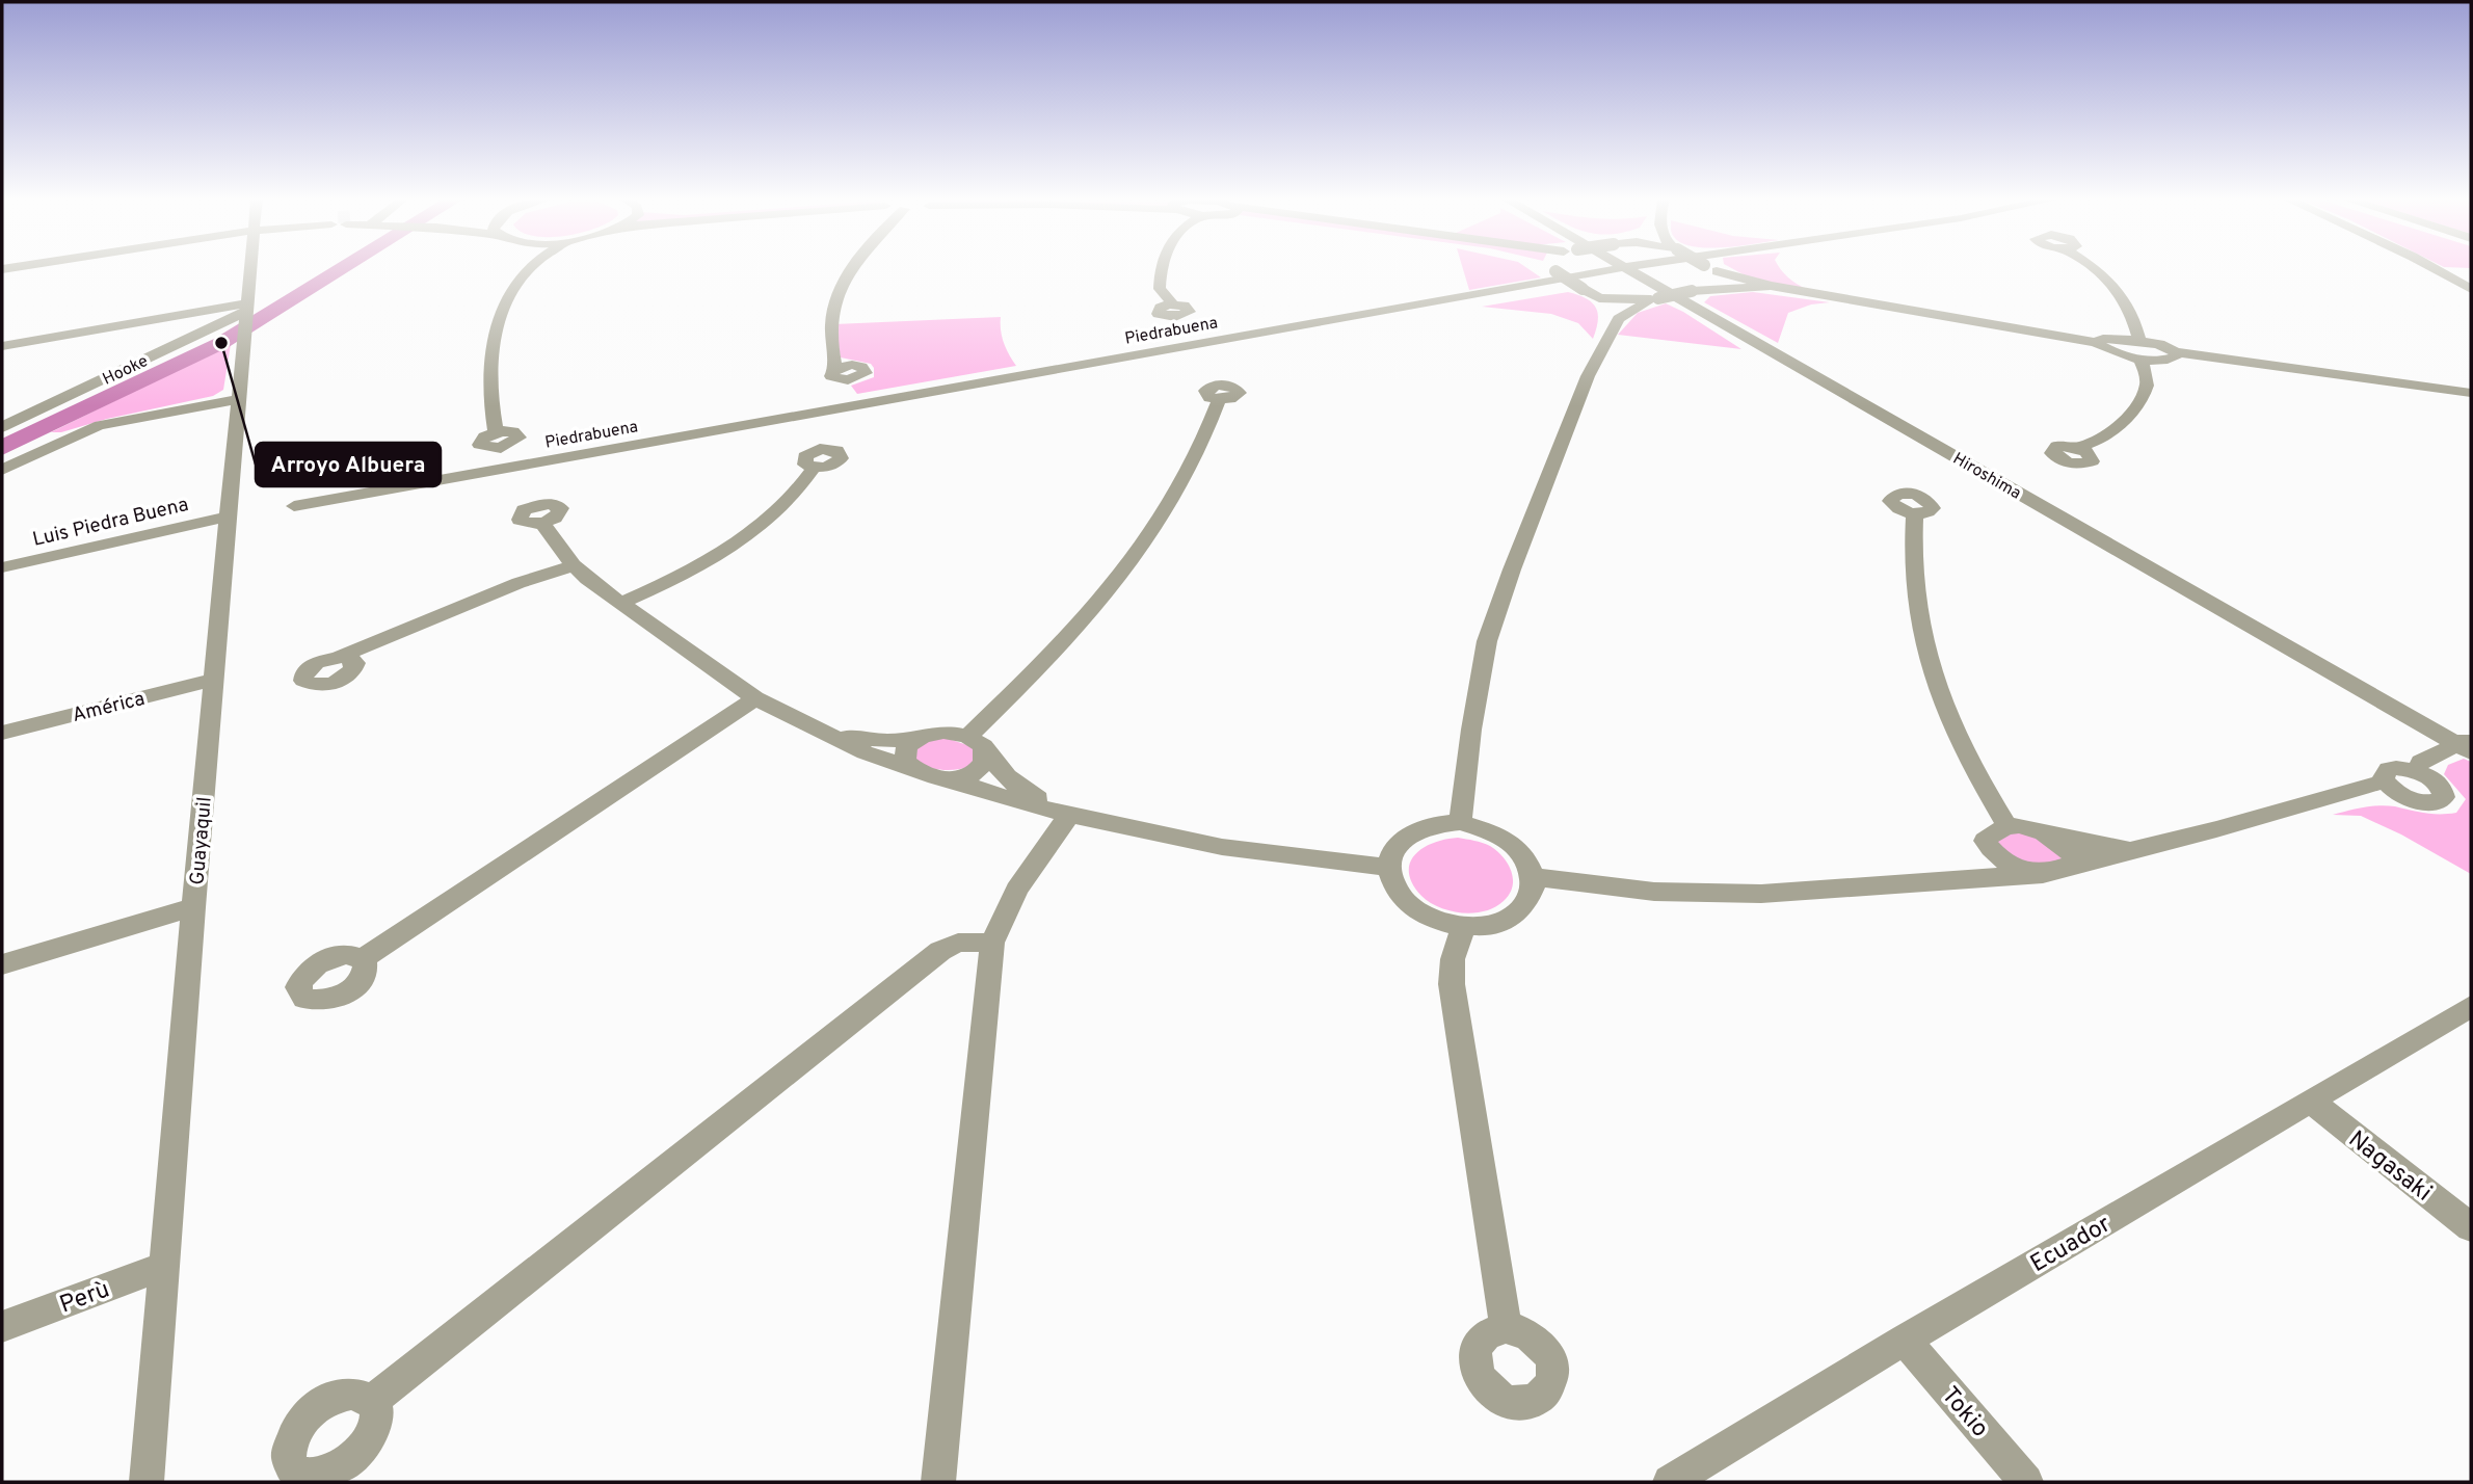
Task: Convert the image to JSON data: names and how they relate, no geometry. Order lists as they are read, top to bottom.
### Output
{
  "streets": {
    "street": [
      "Piedrabuena",
      "Hooke",
      "Hiroshima",
      "Luis Piedra Buena",
      "América",
      "Guayaquil",
      "Nagasaki",
      "Ecuador",
      "Perù",
      "Tokio"
    ]
  },
  "crossings": [
    ["Hooke", "Guayaquil"],
    ["Luis Piedra Buena", "Guayaquil"],
    ["América", "Guayaquil"],
    ["Guayaquil", "Perù"],
    ["Nagasaki", "Ecuador"],
    ["Ecuador", "Tokio"]
  ],
  "places": ["Arroyo Albuera"]
}
